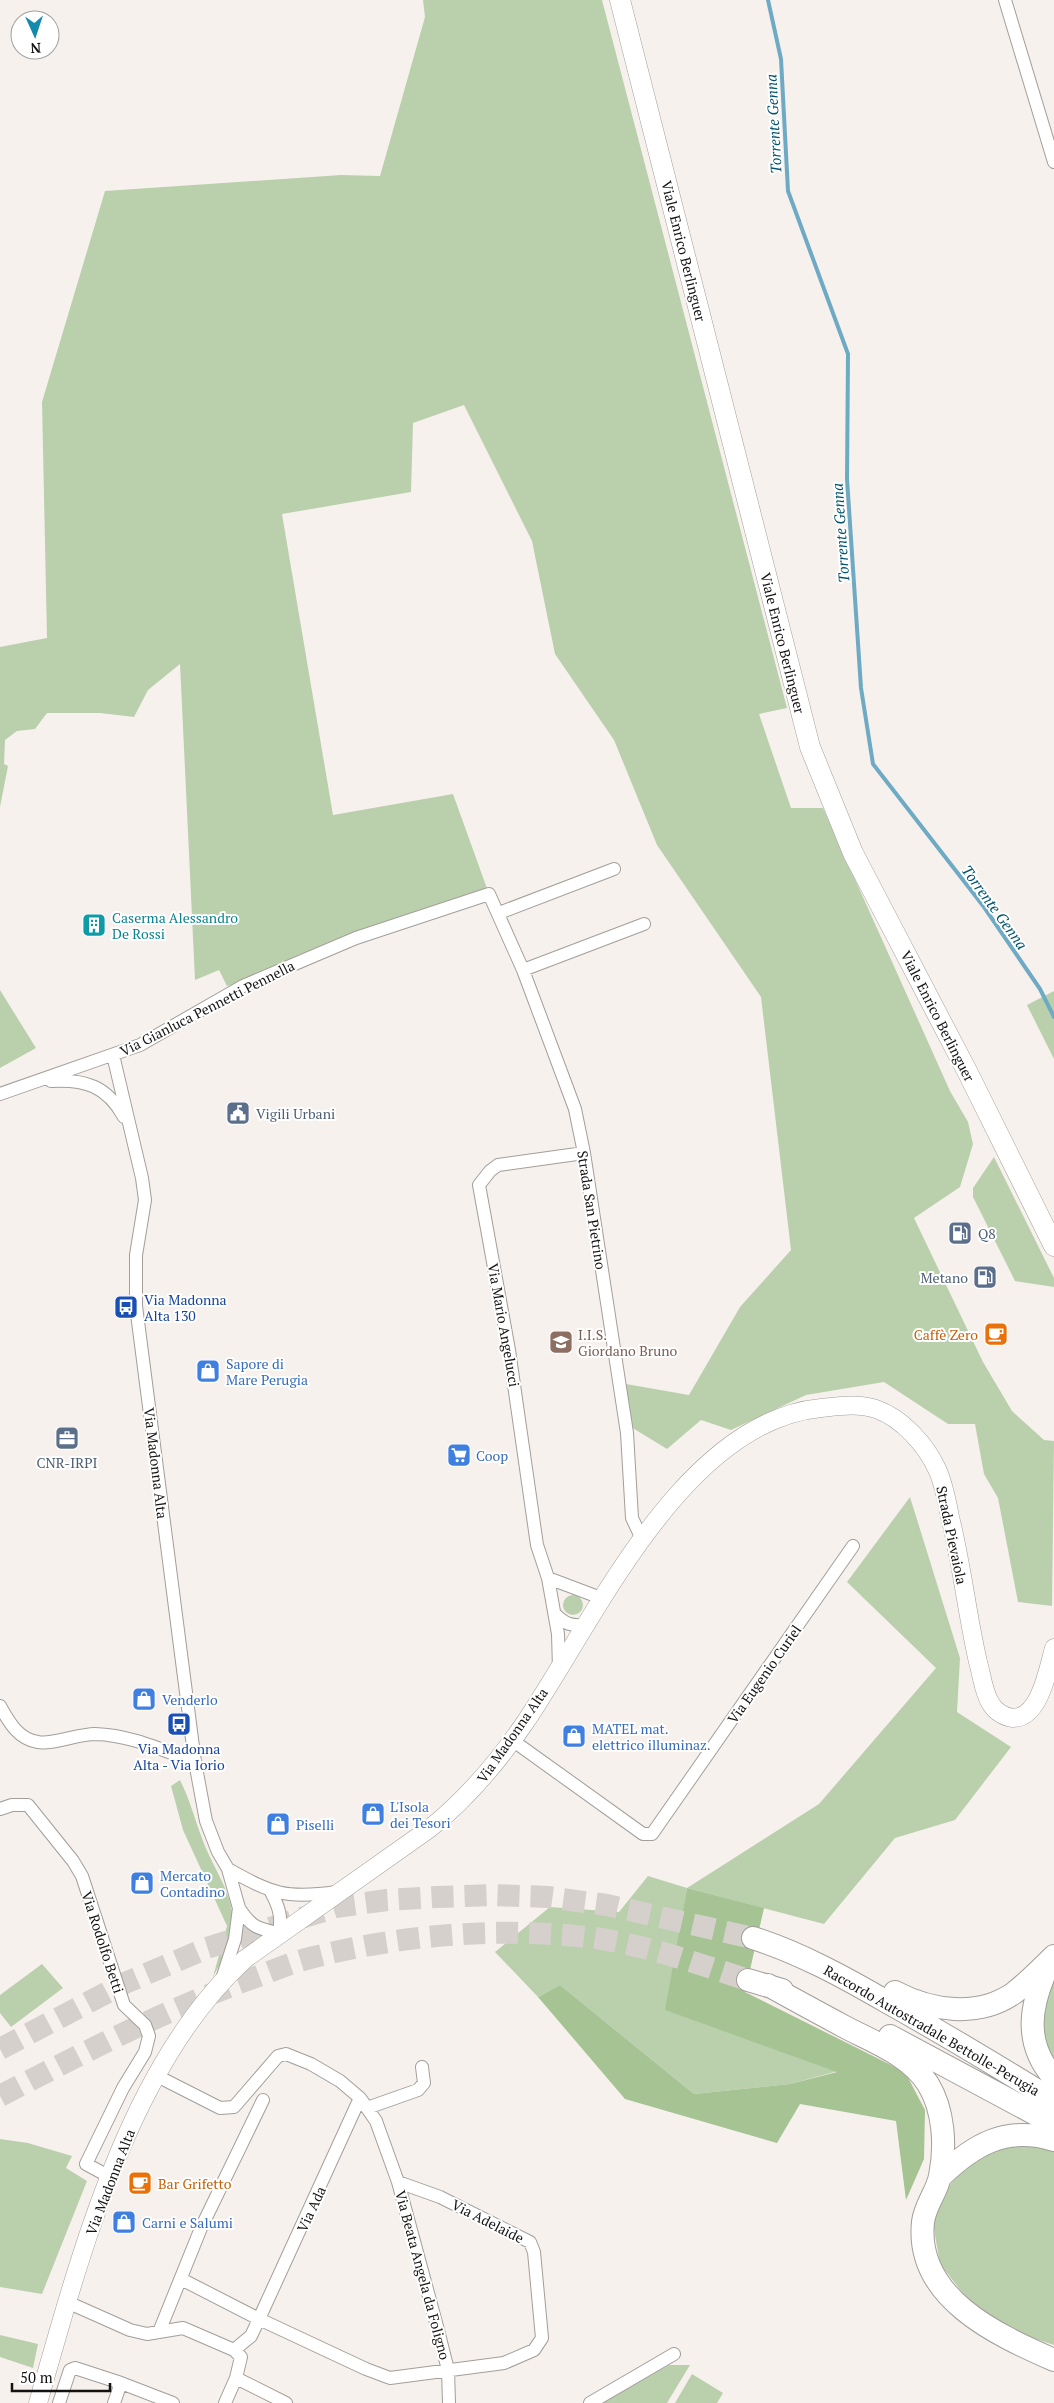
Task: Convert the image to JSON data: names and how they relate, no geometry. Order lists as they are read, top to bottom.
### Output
{
  "streets": {
    "highway": ["Raccordo Autostradale Bettolle-Perugia"],
    "main road": ["Viale Enrico Berlinguer"],
    "street": [
      "Via Gianluca Pennetti Pennella",
      "Strada San Pietrino",
      "Via Mario Angelucci",
      "Via Madonna Alta",
      "Strada Pievaiola",
      "Via Eugenio Curiel",
      "Via Rodolfo Betti",
      "Via Ada",
      "Via Adelaide",
      "Via Beata Angela da Foligno"
    ]
  },
  "crossings": [
    ["Via Gianluca Pennetti Pennella", "Strada San Pietrino"],
    ["Via Gianluca Pennetti Pennella", "Via Madonna Alta"],
    ["Strada San Pietrino", "Via Mario Angelucci"],
    ["Strada San Pietrino", "Via Madonna Alta"],
    ["Strada San Pietrino", "Strada Pievaiola"],
    ["Via Mario Angelucci", "Via Madonna Alta"],
    ["Via Madonna Alta", "Strada Pievaiola"],
    ["Via Madonna Alta", "Via Eugenio Curiel"],
    ["Via Madonna Alta", "Via Rodolfo Betti"],
    ["Via Madonna Alta", "Via Beata Angela da Foligno"],
    ["Via Ada", "Via Beata Angela da Foligno"],
    ["Via Adelaide", "Via Beata Angela da Foligno"]
  ],
  "water": ["Torrente Genna"],
  "places": {
    "building": ["Caserma Alessandro De Rossi"],
    "public building": ["Vigili Urbani"],
    "fuel station": ["Q8", "Metano"],
    "bus stop": ["Via Madonna Alta 130", "Via Madonna Alta - Via Iorio"],
    "cafe": ["Caffè Zero", "Bar Grifetto"],
    "school or university": ["I.I.S. Giordano Bruno"],
    "shop": [
      "Sapore di Mare Perugia",
      "Venderlo",
      "MATEL mat. elettrico illuminaz.",
      "L'Isola dei Tesori",
      "Piselli",
      "Mercato Contadino",
      "Carni e Salumi"
    ],
    "office": ["CNR-IRPI"],
    "supermarket": ["Coop"]
  },
  "scale_bar": "50 m",
  "north": "bottom"
}
